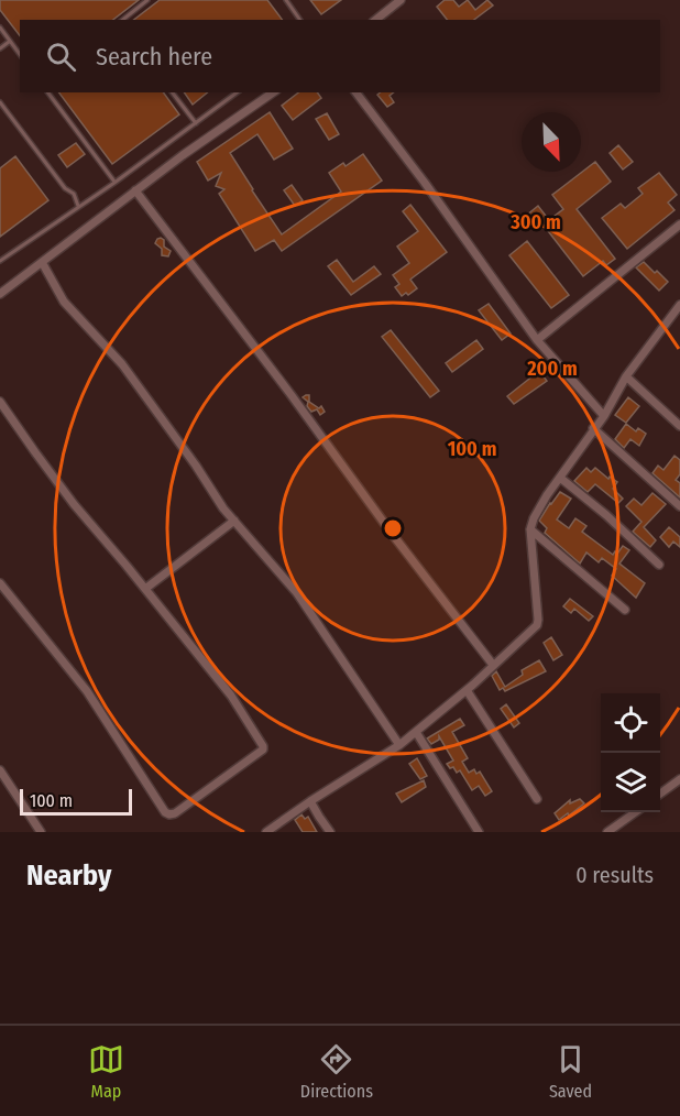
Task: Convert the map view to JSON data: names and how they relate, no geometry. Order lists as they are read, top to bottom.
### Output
{
  "scale_bar": "100 m",
  "north": "bottom right",
  "page": {
    "search": "Search here",
    "scale": "100 m",
    "heading": ["Nearby", "0 results"],
    "nav": ["Map", "Directions", "Saved"]
  },
  "rings": ["300 m", "200 m", "100 m"]
}
